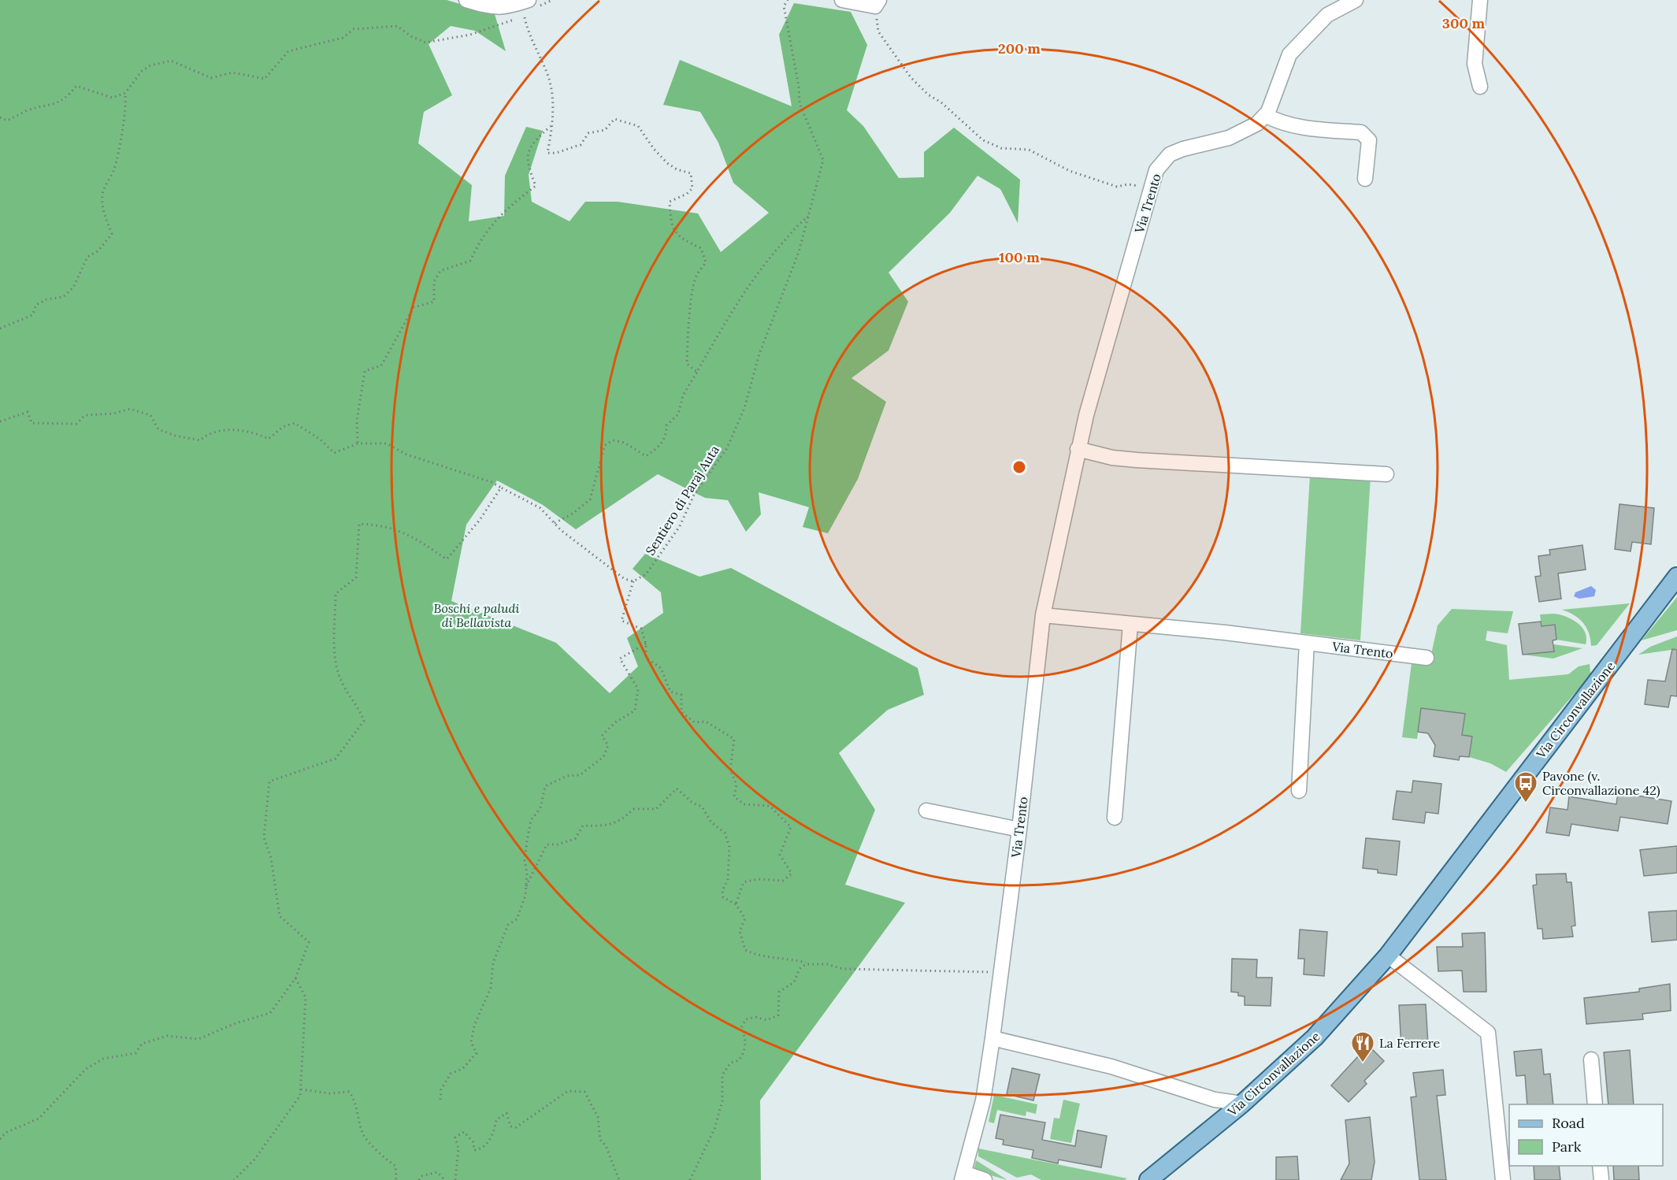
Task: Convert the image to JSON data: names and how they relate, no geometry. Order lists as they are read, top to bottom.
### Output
{
  "streets": {
    "main road": ["Via Circonvallazione"],
    "street": ["Via Trento"],
    "path": ["Sentiero di Paraj Auta"]
  },
  "parks": ["Boschi e paludi di Bellavista"],
  "places": {
    "bus stop": ["Pavone (v. Circonvallazione 42)"],
    "restaurant": ["La Ferrere"]
  },
  "legend": ["Road", "Park"],
  "rings": ["300 m", "200 m", "100 m"]
}
